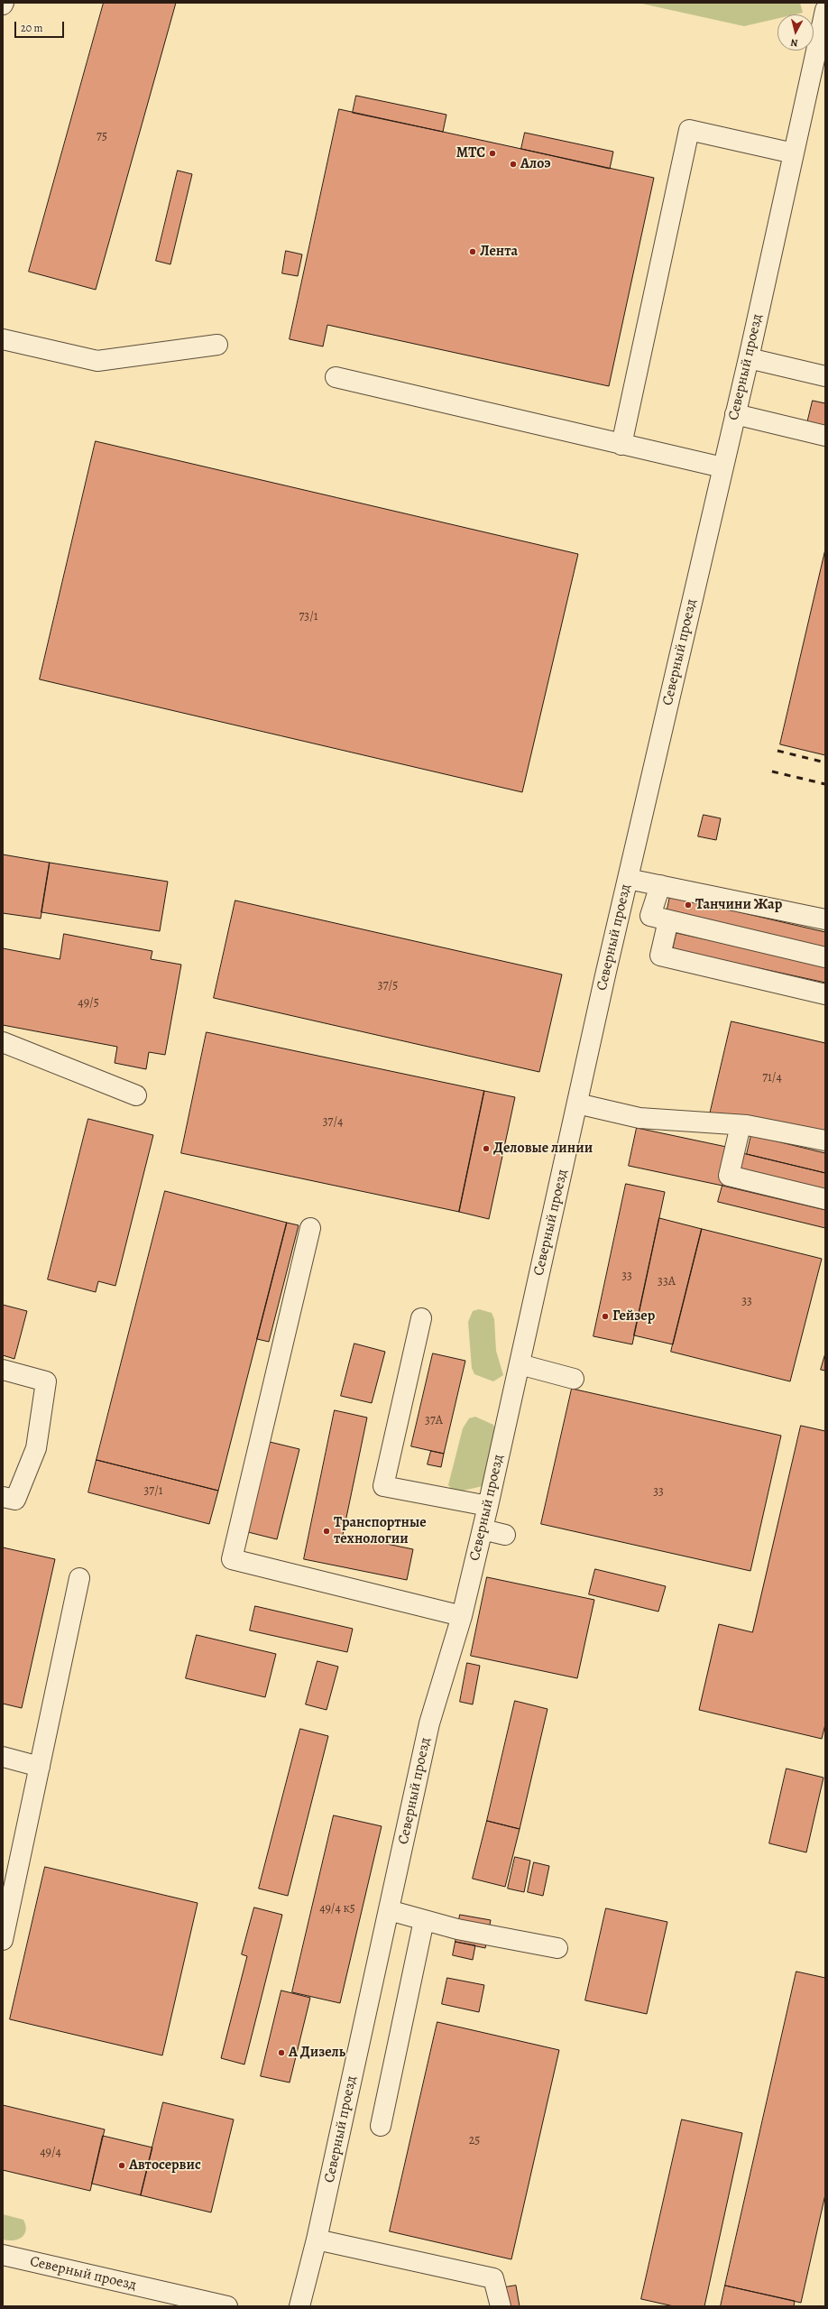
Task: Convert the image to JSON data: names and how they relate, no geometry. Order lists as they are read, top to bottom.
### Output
{
  "streets": {
    "street": ["Северный проезд"]
  },
  "places": [
    "МТС",
    "Алоэ",
    "Лента",
    "Танчини Жар",
    "Деловые линии",
    "Гейзер",
    "Транспортные технологии",
    "А Дизель",
    "Автосервис"
  ],
  "house_numbers": [
    "75",
    "73/1",
    "37/5",
    "49/5",
    "71/4",
    "37/4",
    "33",
    "33А",
    "33",
    "37А",
    "37/1",
    "33",
    "49/4 к5",
    "25",
    "49/4"
  ],
  "scale_bar": "20 m",
  "north": "bottom"
}
